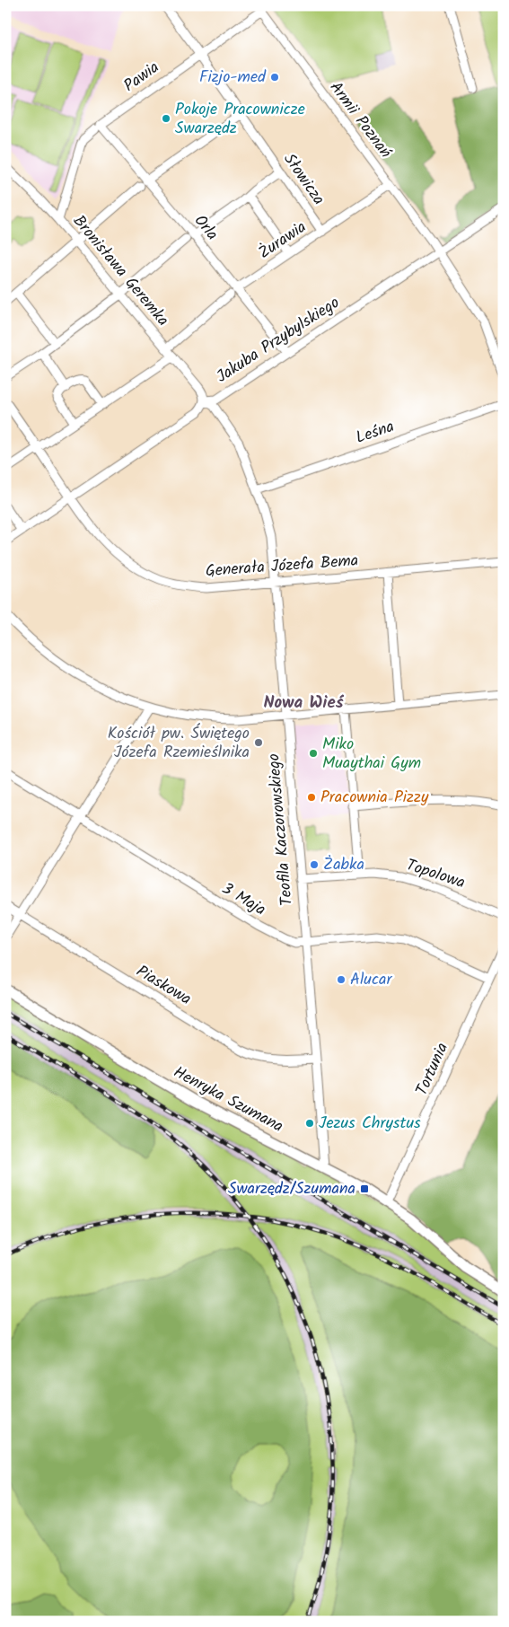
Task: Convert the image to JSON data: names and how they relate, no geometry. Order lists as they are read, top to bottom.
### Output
{
  "streets": {
    "street": [
      "Pawia",
      "Armii Poznań",
      "Słowicza",
      "Orla",
      "Żurawia",
      "Bronisława Geremka",
      "Jakuba Przybylskiego",
      "Leśna",
      "Generała Józefa Bema",
      "Teofila Kaczorowskiego",
      "Topolowa",
      "3 Maja",
      "Piaskowa",
      "Tortunia",
      "Henryka Szumana"
    ]
  },
  "crossings": [
    ["Pawia", "Armii Poznań"],
    ["Pawia", "Słowicza"],
    ["Pawia", "Orla"],
    ["Pawia", "Bronisława Geremka"],
    ["Armii Poznań", "Żurawia"],
    ["Armii Poznań", "Jakuba Przybylskiego"],
    ["Słowicza", "Żurawia"],
    ["Orla", "Żurawia"],
    ["Orla", "Jakuba Przybylskiego"],
    ["Żurawia", "Bronisława Geremka"],
    ["Bronisława Geremka", "Jakuba Przybylskiego"],
    ["Bronisława Geremka", "Teofila Kaczorowskiego"],
    ["Jakuba Przybylskiego", "Teofila Kaczorowskiego"],
    ["Leśna", "Teofila Kaczorowskiego"],
    ["Generała Józefa Bema", "Teofila Kaczorowskiego"],
    ["Teofila Kaczorowskiego", "Topolowa"],
    ["Teofila Kaczorowskiego", "3 Maja"],
    ["Teofila Kaczorowskiego", "Piaskowa"],
    ["Teofila Kaczorowskiego", "Henryka Szumana"],
    ["3 Maja", "Tortunia"],
    ["Tortunia", "Henryka Szumana"]
  ],
  "districts": ["Nowa Wieś"],
  "places": {
    "other": [
      "Fizjo-med",
      "Pokoje Pracownicze Swarzędz",
      "Kościół pw. Świętego Józefa Rzemieślnika",
      "Miko Muaythai Gym",
      "Pracownia Pizzy",
      "Żabka",
      "Alucar",
      "Jezus Chrystus"
    ],
    "transit": ["Swarzędz/Szumana"]
  }
}
